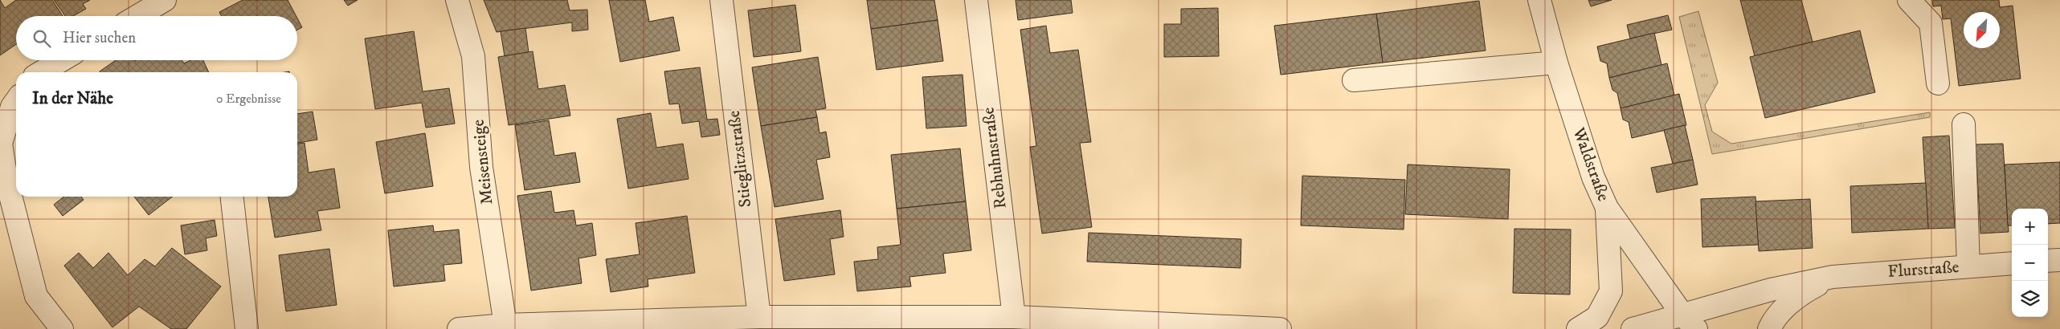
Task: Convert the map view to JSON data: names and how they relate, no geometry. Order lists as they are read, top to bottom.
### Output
{
  "streets": {
    "street": [
      "Rebhuhnstraße",
      "Stieglitzstraße",
      "Meisensteige",
      "Waldstraße",
      "Flurstraße"
    ]
  },
  "crossings": [
    ["Waldstraße", "Flurstraße"]
  ],
  "north": "bottom left",
  "page": {
    "search": "Hier suchen",
    "heading": ["In der Nähe", "0 Ergebnisse"],
    "map_buttons": ["+", "−"]
  }
}
